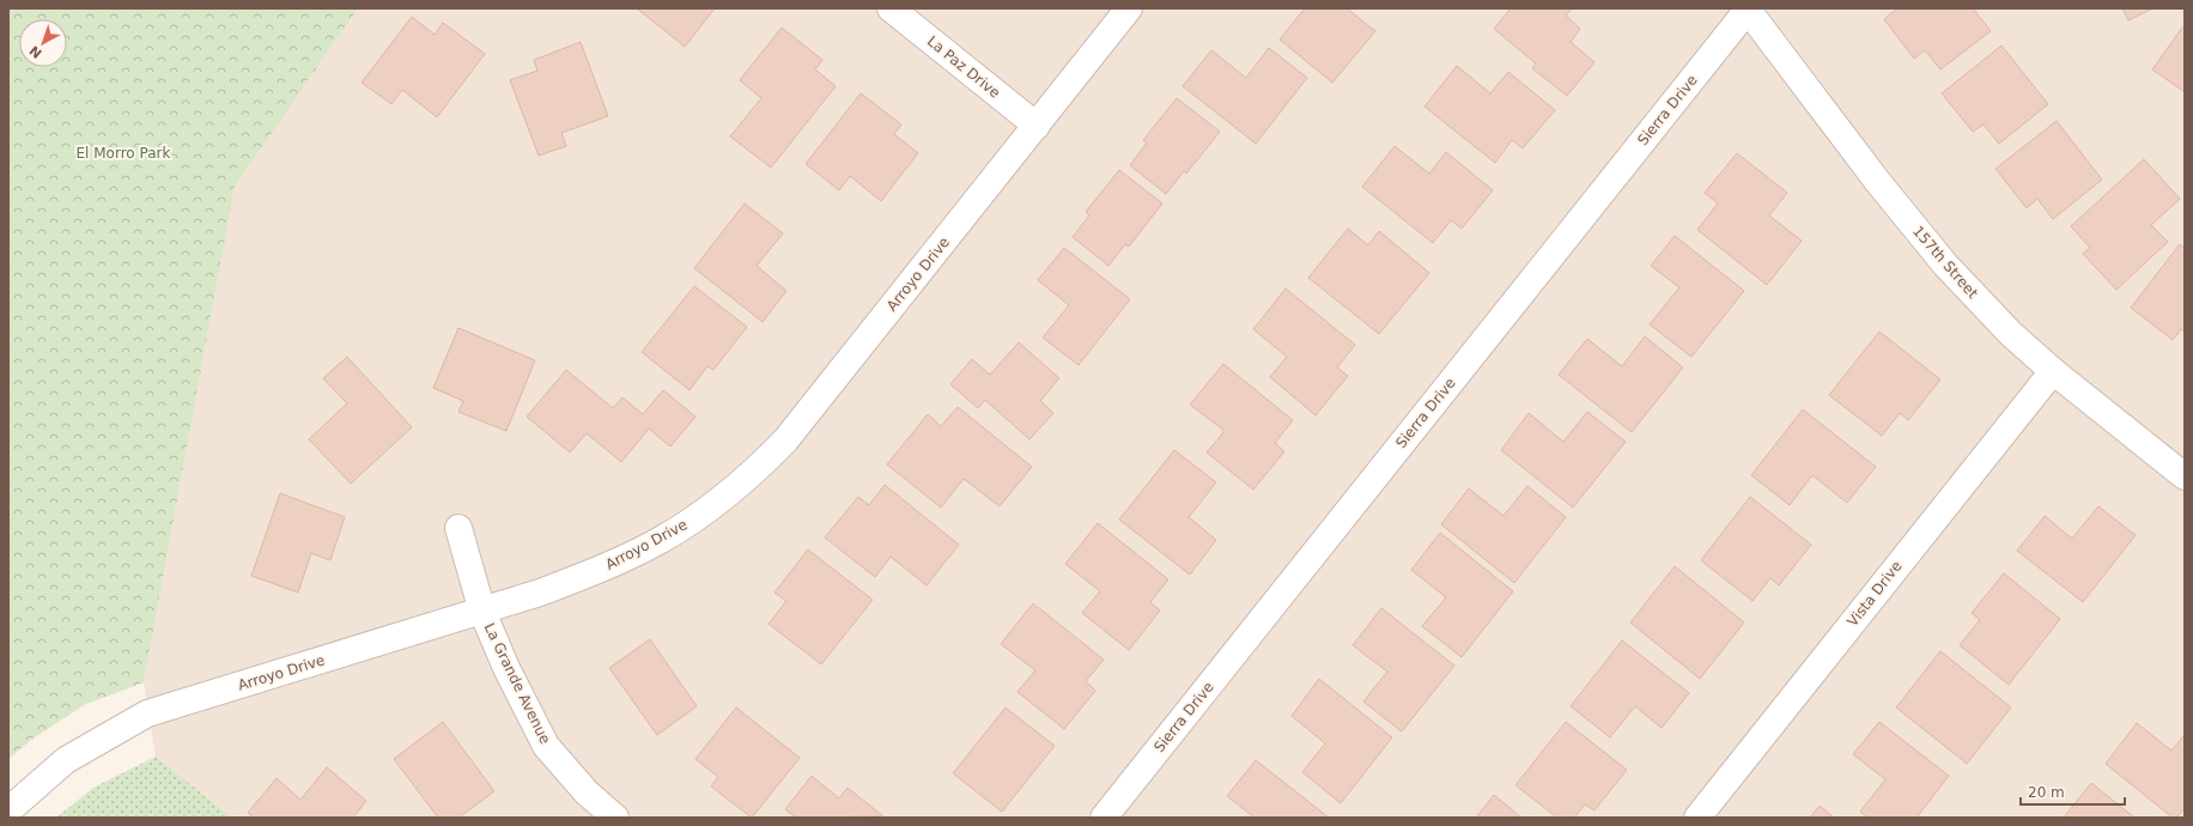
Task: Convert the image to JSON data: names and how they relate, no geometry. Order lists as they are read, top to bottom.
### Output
{
  "streets": {
    "street": [
      "La Paz Drive",
      "Sierra Drive",
      "157th Street",
      "Arroyo Drive",
      "Vista Drive",
      "La Grande Avenue"
    ]
  },
  "crossings": [
    ["La Paz Drive", "Arroyo Drive"],
    ["Sierra Drive", "157th Street"],
    ["157th Street", "Vista Drive"],
    ["Arroyo Drive", "La Grande Avenue"]
  ],
  "parks": ["El Morro Park"],
  "scale_bar": "20 m",
  "north": "bottom left"
}
